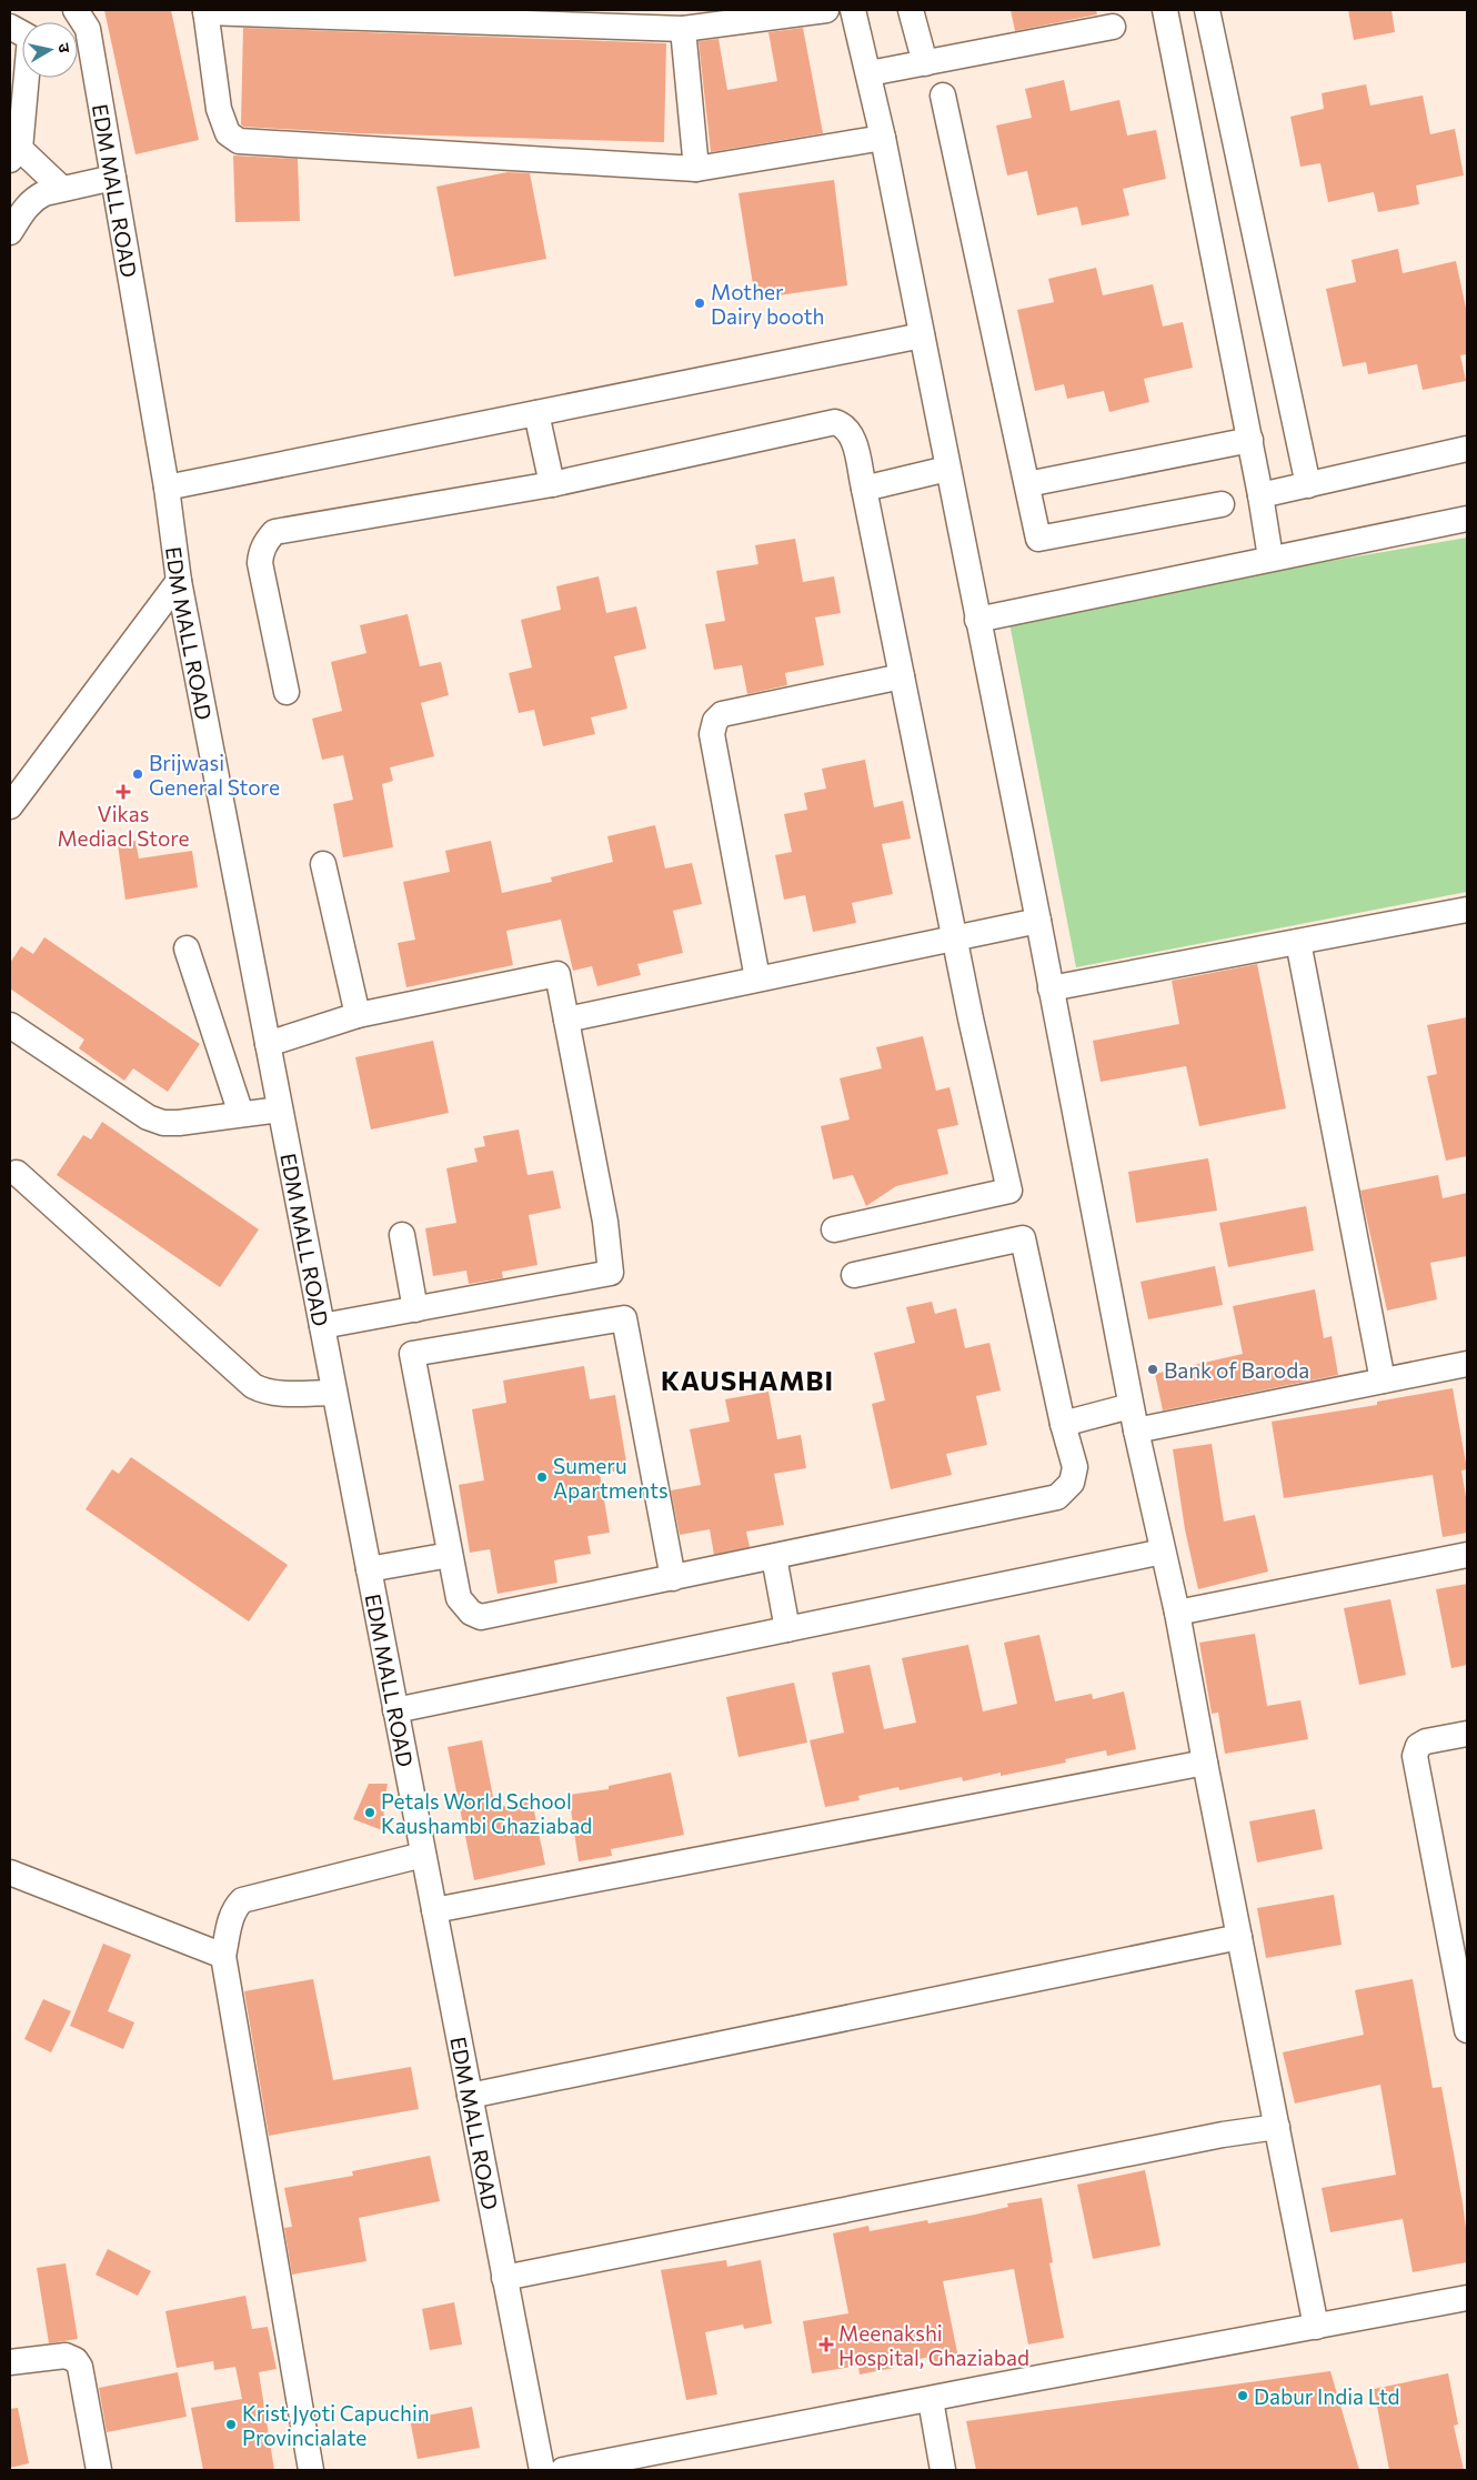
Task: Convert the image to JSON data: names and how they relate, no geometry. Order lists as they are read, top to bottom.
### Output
{
  "streets": {
    "street": ["EDM MALL ROAD"]
  },
  "districts": ["KAUSHAMBI"],
  "places": {
    "other": [
      "Mother Dairy booth",
      "Brijwasi General Store",
      "Bank of Baroda",
      "Sumeru Apartments",
      "Petals World School Kaushambi Ghaziabad",
      "Dabur India Ltd",
      "Krist Jyoti Capuchin Provincialate"
    ],
    "health": ["Vikas Mediacl Store", "Meenakshi Hospital, Ghaziabad"]
  },
  "north": "right"
}
